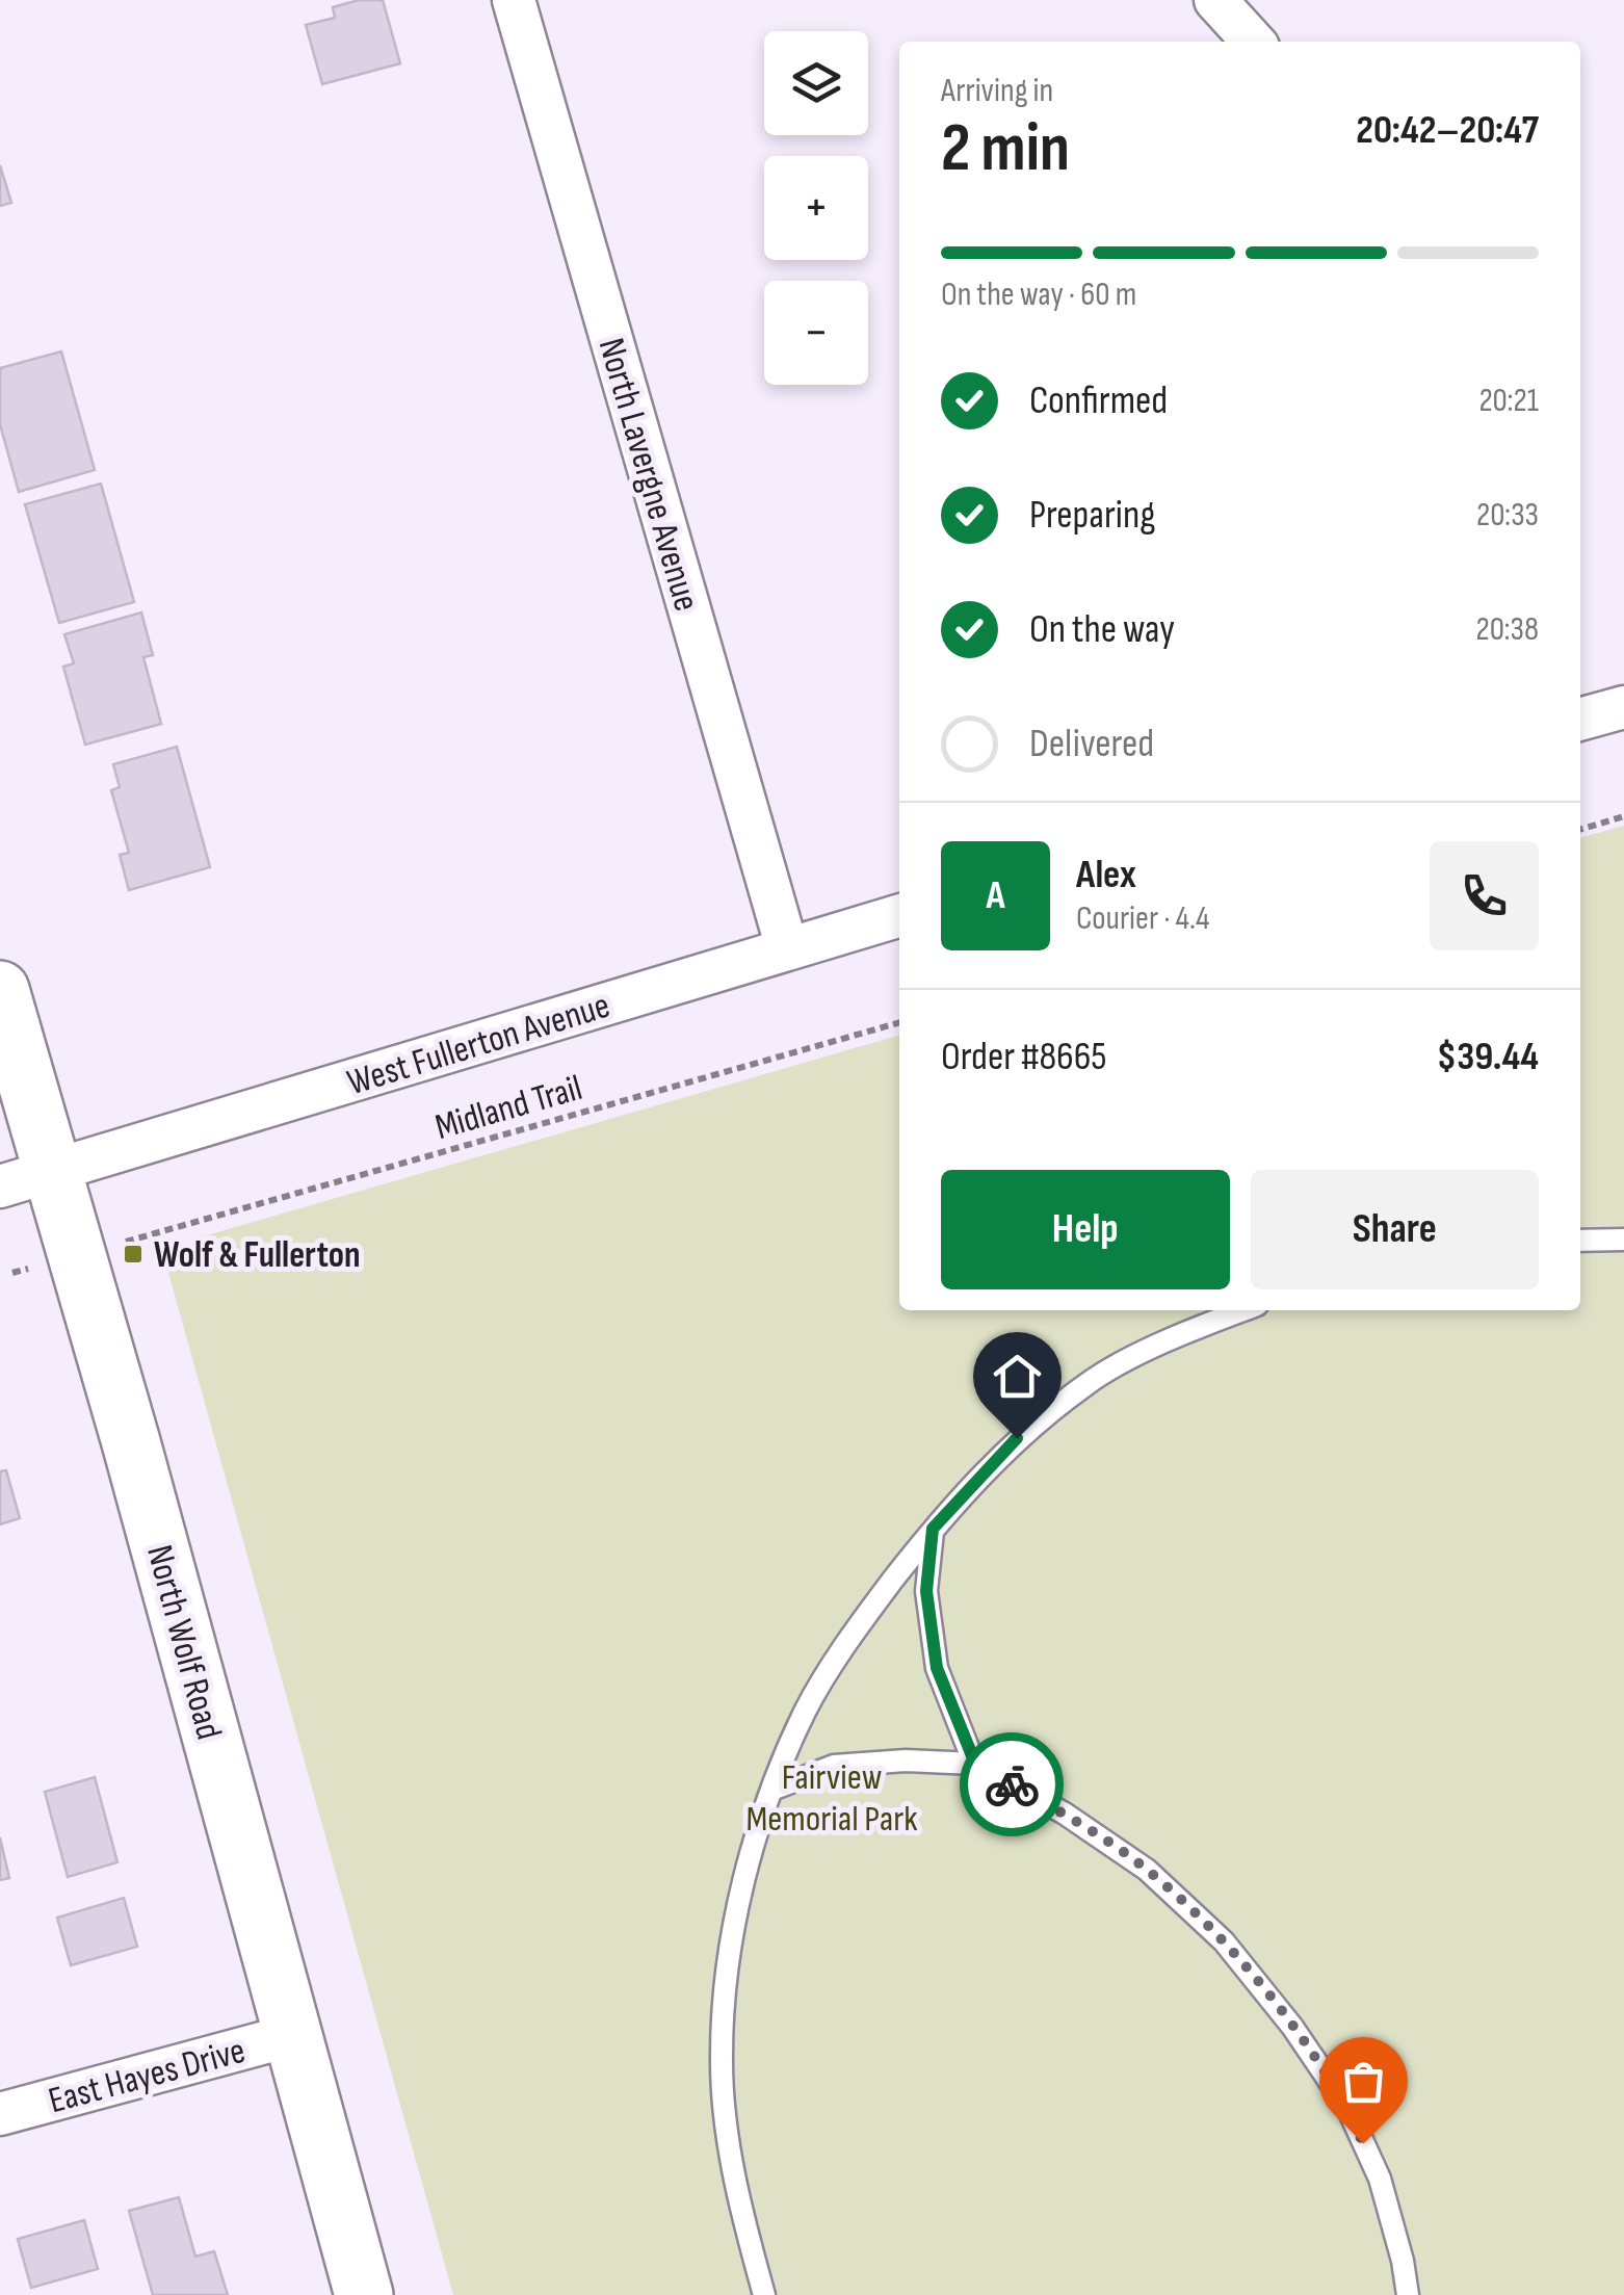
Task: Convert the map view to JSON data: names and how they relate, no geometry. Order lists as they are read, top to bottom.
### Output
{
  "streets": {
    "main road": ["North Wolf Road"],
    "street": ["North Lavergne Avenue", "West Fullerton Avenue", "East Hayes Drive"],
    "path": ["Midland Trail"]
  },
  "crossings": [
    ["North Lavergne Avenue", "West Fullerton Avenue"],
    ["West Fullerton Avenue", "North Wolf Road"],
    ["North Wolf Road", "East Hayes Drive"]
  ],
  "parks": ["Fairview Memorial Park"],
  "places": {
    "transit": ["Wolf & Fullerton"]
  },
  "page": {
    "map_buttons": ["+", "−"],
    "heading": ["2 min", "Arriving in", "20:42–20:47"],
    "panel": [
      "Alex",
      "Courier · 4.4",
      "Order #8665",
      "$39.44"
    ],
    "bar": "On the way · 60 m",
    "list": [
      ["Confirmed", "20:21"],
      ["Preparing", "20:33"],
      ["On the way", "20:38"],
      "Delivered"
    ],
    "round": "A",
    "buttons": ["Help", "Share"]
  }
}
